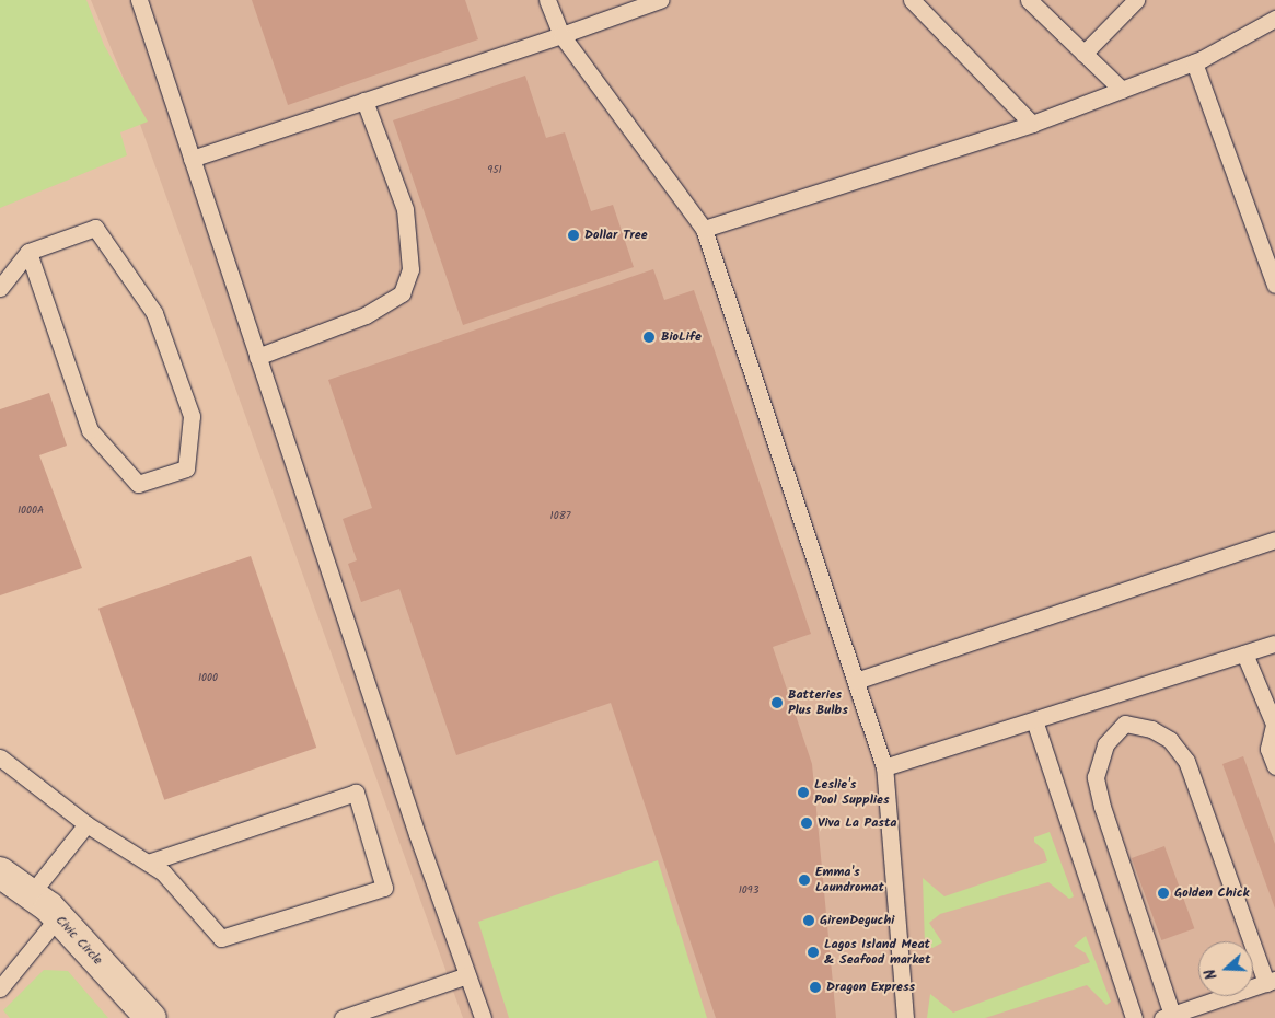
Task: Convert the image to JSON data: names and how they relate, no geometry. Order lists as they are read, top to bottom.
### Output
{
  "streets": {
    "street": ["Civic Circle"]
  },
  "places": [
    "Dollar Tree",
    "BioLife",
    "Batteries Plus Bulbs",
    "Leslie's Pool Supplies",
    "Viva La Pasta",
    "Emma's Laundromat",
    "Golden Chick",
    "GirenDeguchi",
    "Lagos Island Meat & Seafood market",
    "Dragon Express"
  ],
  "house_numbers": [
    "951",
    "1000A",
    "1087",
    "1000",
    "1093"
  ],
  "north": "left"
}
